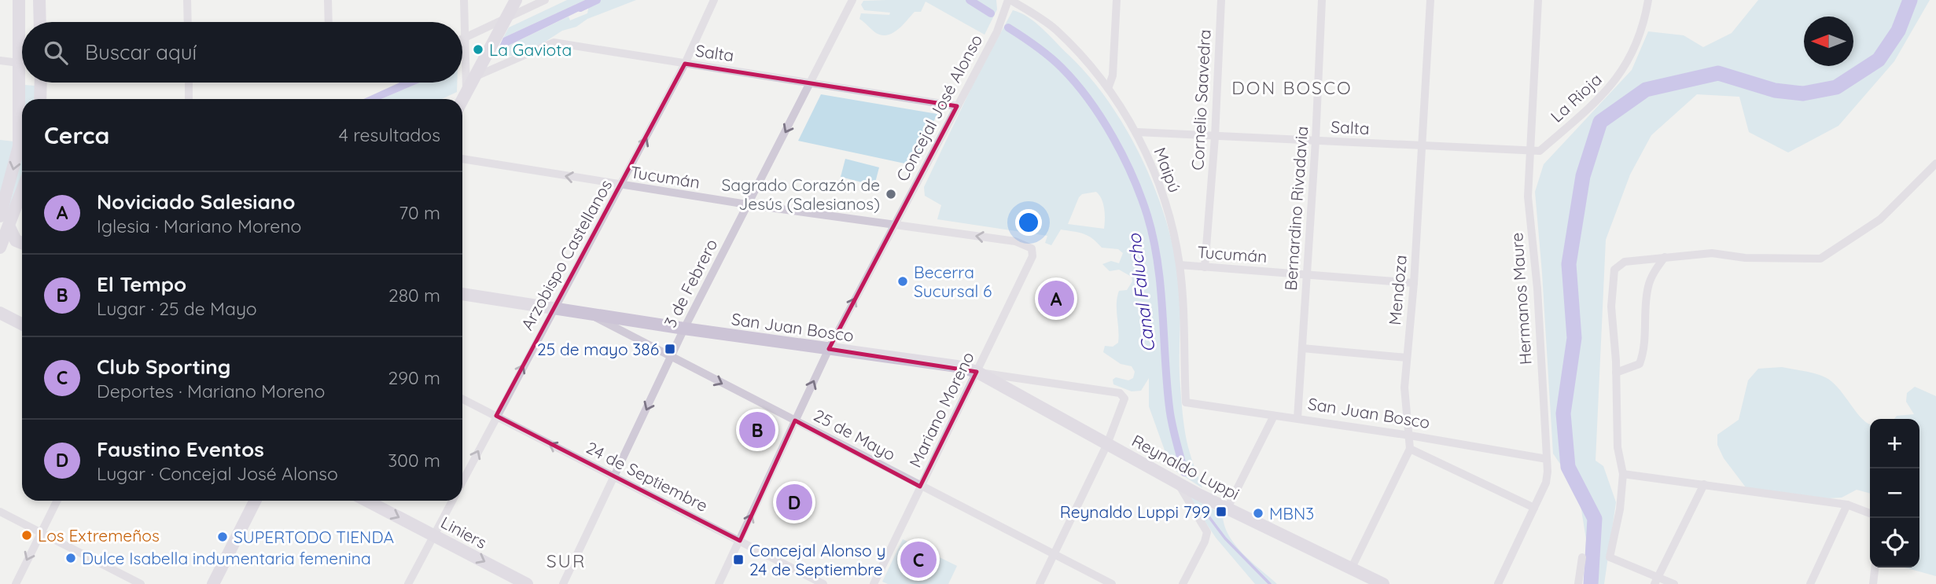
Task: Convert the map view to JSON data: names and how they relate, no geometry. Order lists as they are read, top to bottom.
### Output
{
  "streets": {
    "street": [
      "Salta",
      "La Rioja",
      "Cornelio Saavedra",
      "Concejal José Alonso",
      "Maipú",
      "Tucumán",
      "Bernardino Rivadavia",
      "Arzobispo Castellanos",
      "3 de Febrero",
      "Mendoza",
      "Hermanos Maure",
      "San Juan Bosco",
      "Mariano Moreno",
      "25 de Mayo",
      "Reynaldo Luppi",
      "24 de Septiembre",
      "Liniers"
    ]
  },
  "crossings": [
    ["Salta", "Cornelio Saavedra"],
    ["Salta", "Concejal José Alonso"],
    ["Salta", "Maipú"],
    ["Salta", "Bernardino Rivadavia"],
    ["Salta", "Arzobispo Castellanos"],
    ["Salta", "3 de Febrero"],
    ["Salta", "Mendoza"],
    ["Salta", "Hermanos Maure"],
    ["La Rioja", "Hermanos Maure"],
    ["Cornelio Saavedra", "Tucumán"],
    ["Concejal José Alonso", "Maipú"],
    ["Concejal José Alonso", "Tucumán"],
    ["Concejal José Alonso", "San Juan Bosco"],
    ["Concejal José Alonso", "25 de Mayo"],
    ["Concejal José Alonso", "24 de Septiembre"],
    ["Maipú", "Tucumán"],
    ["Maipú", "San Juan Bosco"],
    ["Tucumán", "Bernardino Rivadavia"],
    ["Tucumán", "Arzobispo Castellanos"],
    ["Tucumán", "3 de Febrero"],
    ["Tucumán", "Mendoza"],
    ["Tucumán", "Mariano Moreno"],
    ["Bernardino Rivadavia", "San Juan Bosco"],
    ["Arzobispo Castellanos", "San Juan Bosco"],
    ["Arzobispo Castellanos", "24 de Septiembre"],
    ["Arzobispo Castellanos", "Liniers"],
    ["3 de Febrero", "San Juan Bosco"],
    ["3 de Febrero", "25 de Mayo"],
    ["3 de Febrero", "24 de Septiembre"],
    ["Mendoza", "San Juan Bosco"],
    ["Mendoza", "Reynaldo Luppi"],
    ["Hermanos Maure", "San Juan Bosco"],
    ["San Juan Bosco", "Mariano Moreno"],
    ["San Juan Bosco", "25 de Mayo"],
    ["San Juan Bosco", "Reynaldo Luppi"],
    ["Mariano Moreno", "25 de Mayo"],
    ["Mariano Moreno", "Reynaldo Luppi"]
  ],
  "one_way": [
    "Concejal José Alonso",
    "Tucumán",
    "Arzobispo Castellanos",
    "3 de Febrero",
    "Liniers"
  ],
  "districts": ["DON BOSCO", "SUR"],
  "water": ["Canal Falucho"],
  "places": {
    "other": [
      "La Gaviota",
      "Sagrado Corazón de Jesús (Salesianos)",
      "Becerra Sucursal 6",
      "MBN3",
      "Los Extremeños",
      "SUPERTODO TIENDA",
      "Dulce Isabella indumentaria femenina"
    ],
    "transit": ["25 de mayo 386", "Reynaldo Luppi 799", "Concejal Alonso y 24 de Septiembre"]
  },
  "north": "left",
  "page": {
    "search": "Buscar aquí",
    "heading": ["Cerca", "4 resultados"],
    "list": [
      {
        "mark": "A",
        "name": "Noviciado Salesiano",
        "note": "Iglesia · Mariano Moreno",
        "value": "70 m"
      },
      {
        "mark": "B",
        "name": "El Tempo",
        "note": "Lugar · 25 de Mayo",
        "value": "280 m"
      },
      {
        "mark": "C",
        "name": "Club Sporting",
        "note": "Deportes · Mariano Moreno",
        "value": "290 m"
      },
      {
        "mark": "D",
        "name": "Faustino Eventos",
        "note": "Lugar · Concejal José Alonso",
        "value": "300 m"
      }
    ],
    "pins": [
      "A",
      "B",
      "D",
      "C"
    ],
    "map_buttons": ["+", "−"]
  }
}
